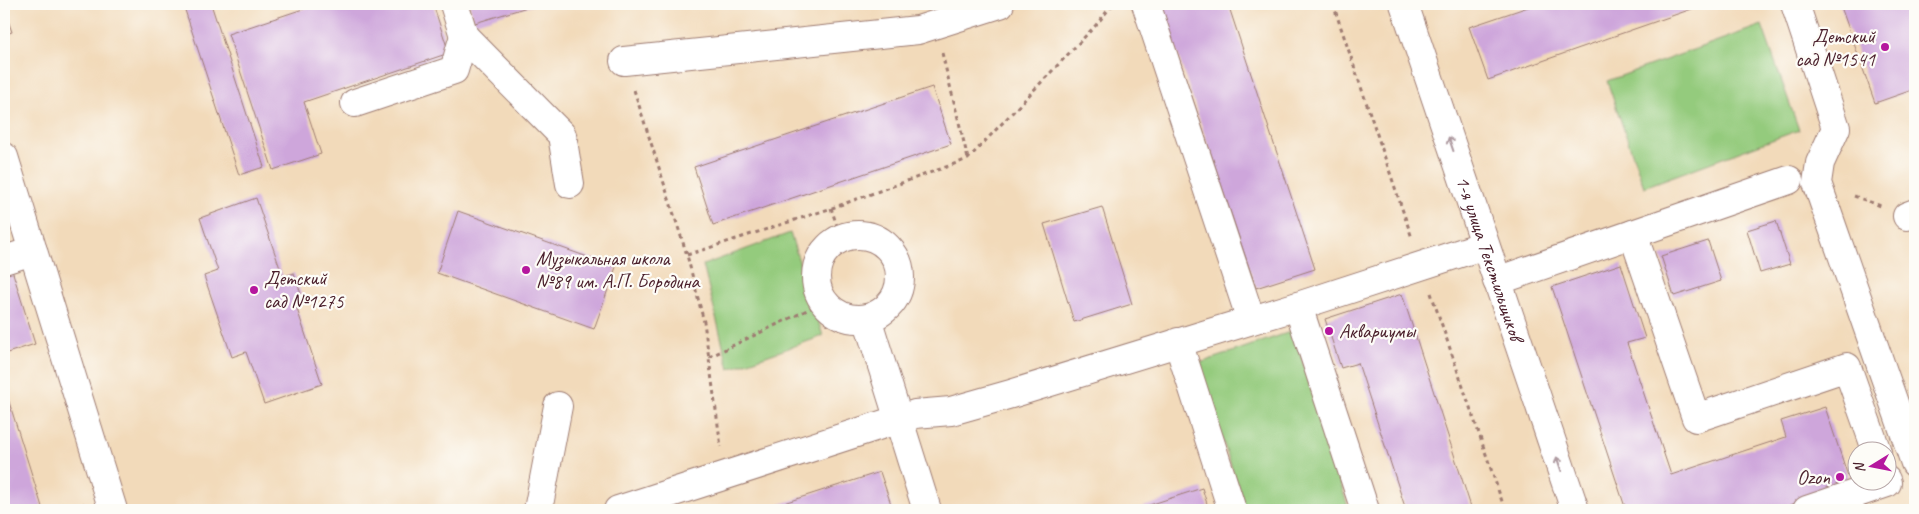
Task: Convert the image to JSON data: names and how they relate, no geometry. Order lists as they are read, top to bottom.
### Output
{
  "streets": {
    "street": ["1-я улица Текстильщиков"]
  },
  "places": [
    "Детский сад №1541",
    "Музыкальная школа №89 им. А.П. Бородина",
    "Детский сад №1275",
    "Аквариумы",
    "Ozon"
  ],
  "north": "left"
}
